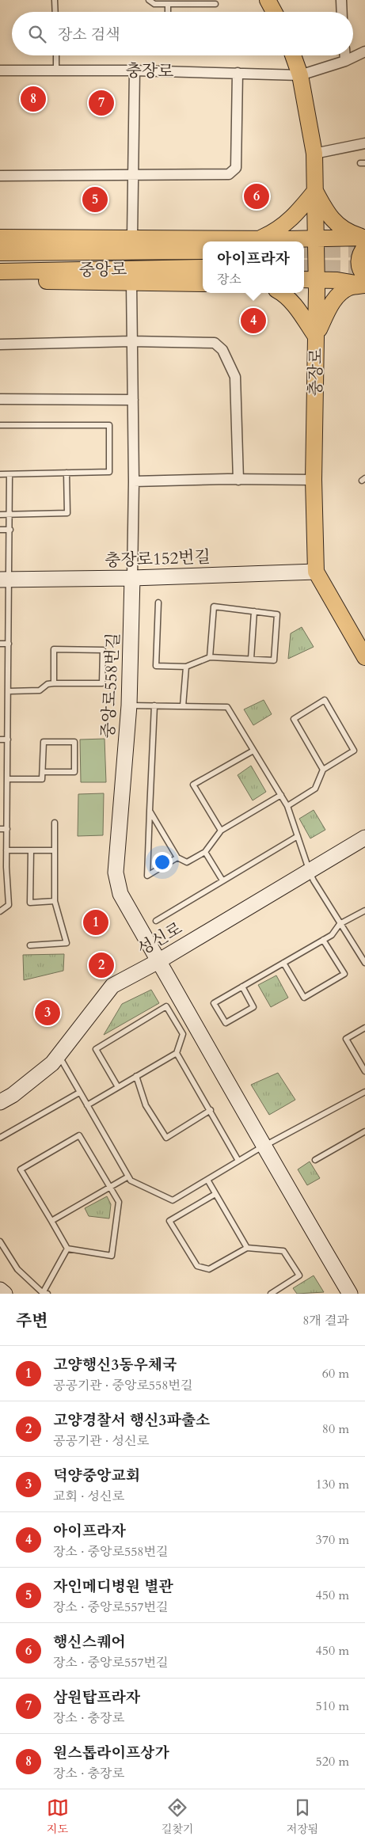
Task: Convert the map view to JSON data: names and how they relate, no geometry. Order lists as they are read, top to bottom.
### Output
{
  "streets": {
    "main road": ["충장로", "중앙로"],
    "street": ["충장로152번길", "중앙로558번길", "성신로"]
  },
  "crossings": [
    ["충장로", "충장로152번길"],
    ["충장로152번길", "중앙로558번길"],
    ["중앙로558번길", "성신로"]
  ],
  "page": {
    "search": "장소 검색",
    "pins": [
      "8",
      "7",
      "6",
      "5",
      "4",
      "1",
      "2",
      "3"
    ],
    "popup": ["아이프라자", "장소"],
    "heading": ["주변", "8개 결과"],
    "list": [
      {
        "mark": "1",
        "name": "고양행신3동우체국",
        "note": "공공기관 · 중앙로558번길",
        "value": "60 m"
      },
      {
        "mark": "2",
        "name": "고양경찰서 행신3파출소",
        "note": "공공기관 · 성신로",
        "value": "80 m"
      },
      {
        "mark": "3",
        "name": "덕양중앙교회",
        "note": "교회 · 성신로",
        "value": "130 m"
      },
      {
        "mark": "4",
        "name": "아이프라자",
        "note": "장소 · 중앙로558번길",
        "value": "370 m"
      },
      {
        "mark": "5",
        "name": "자인메디병원 별관",
        "note": "장소 · 중앙로557번길",
        "value": "450 m"
      },
      {
        "mark": "6",
        "name": "행신스퀘어",
        "note": "장소 · 중앙로557번길",
        "value": "450 m"
      },
      {
        "mark": "7",
        "name": "삼원탑프라자",
        "note": "장소 · 충장로",
        "value": "510 m"
      },
      {
        "mark": "8",
        "name": "원스톱라이프상가",
        "note": "장소 · 충장로",
        "value": "520 m"
      }
    ],
    "nav": ["지도", "길찾기", "저장됨"]
  }
}
